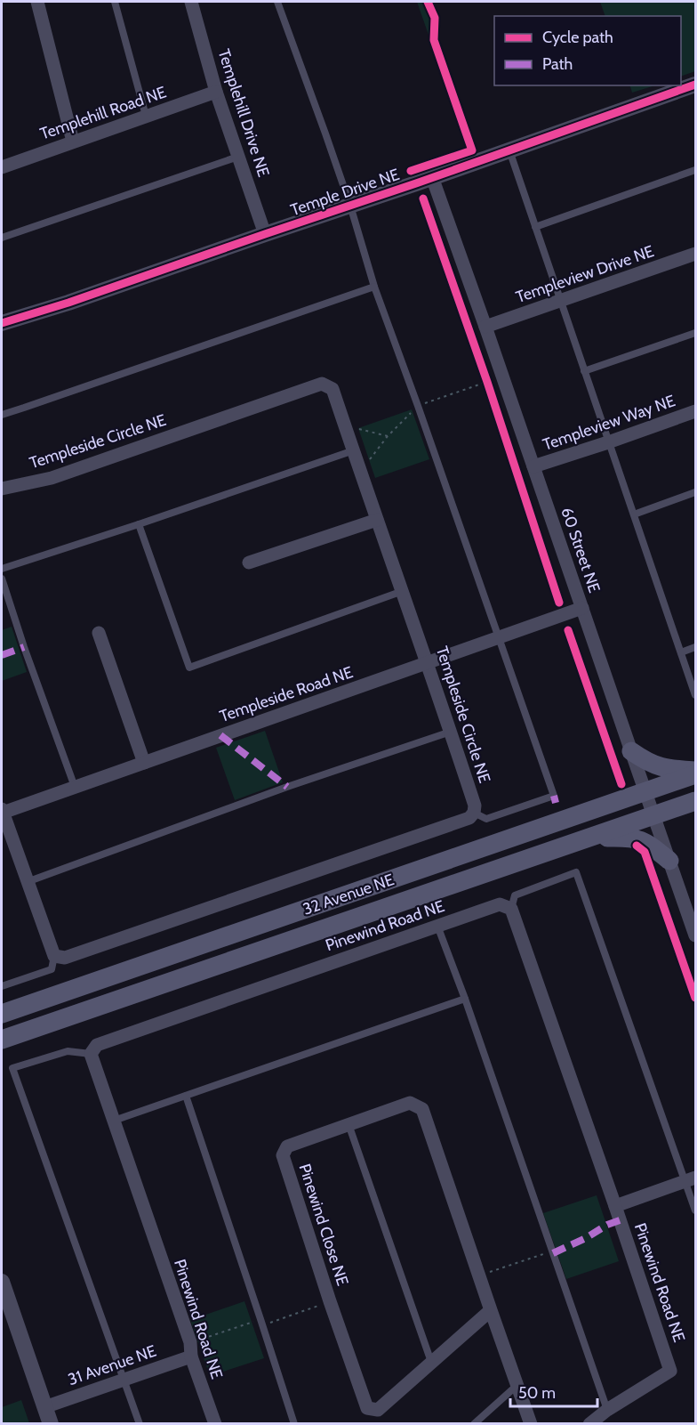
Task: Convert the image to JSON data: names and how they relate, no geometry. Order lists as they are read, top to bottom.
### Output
{
  "streets": {
    "main road": ["32 Avenue NE"],
    "street": [
      "Templehill Road NE",
      "Templehill Drive NE",
      "Temple Drive NE",
      "Templeview Drive NE",
      "Templeview Way NE",
      "Templeside Circle NE",
      "60 Street NE",
      "Templeside Road NE",
      "Pinewind Road NE",
      "Pinewind Close NE",
      "31 Avenue NE"
    ]
  },
  "crossings": [
    ["Templehill Road NE", "Templehill Drive NE"],
    ["Templehill Drive NE", "Temple Drive NE"],
    ["Temple Drive NE", "60 Street NE"],
    ["Templeview Drive NE", "60 Street NE"],
    ["Templeview Way NE", "60 Street NE"],
    ["Templeside Circle NE", "Templeside Road NE"],
    ["60 Street NE", "Templeside Road NE"],
    ["60 Street NE", "32 Avenue NE"],
    ["Pinewind Road NE", "31 Avenue NE"]
  ],
  "legend": ["Cycle path", "Path"],
  "scale_bar": "50 m"
}
